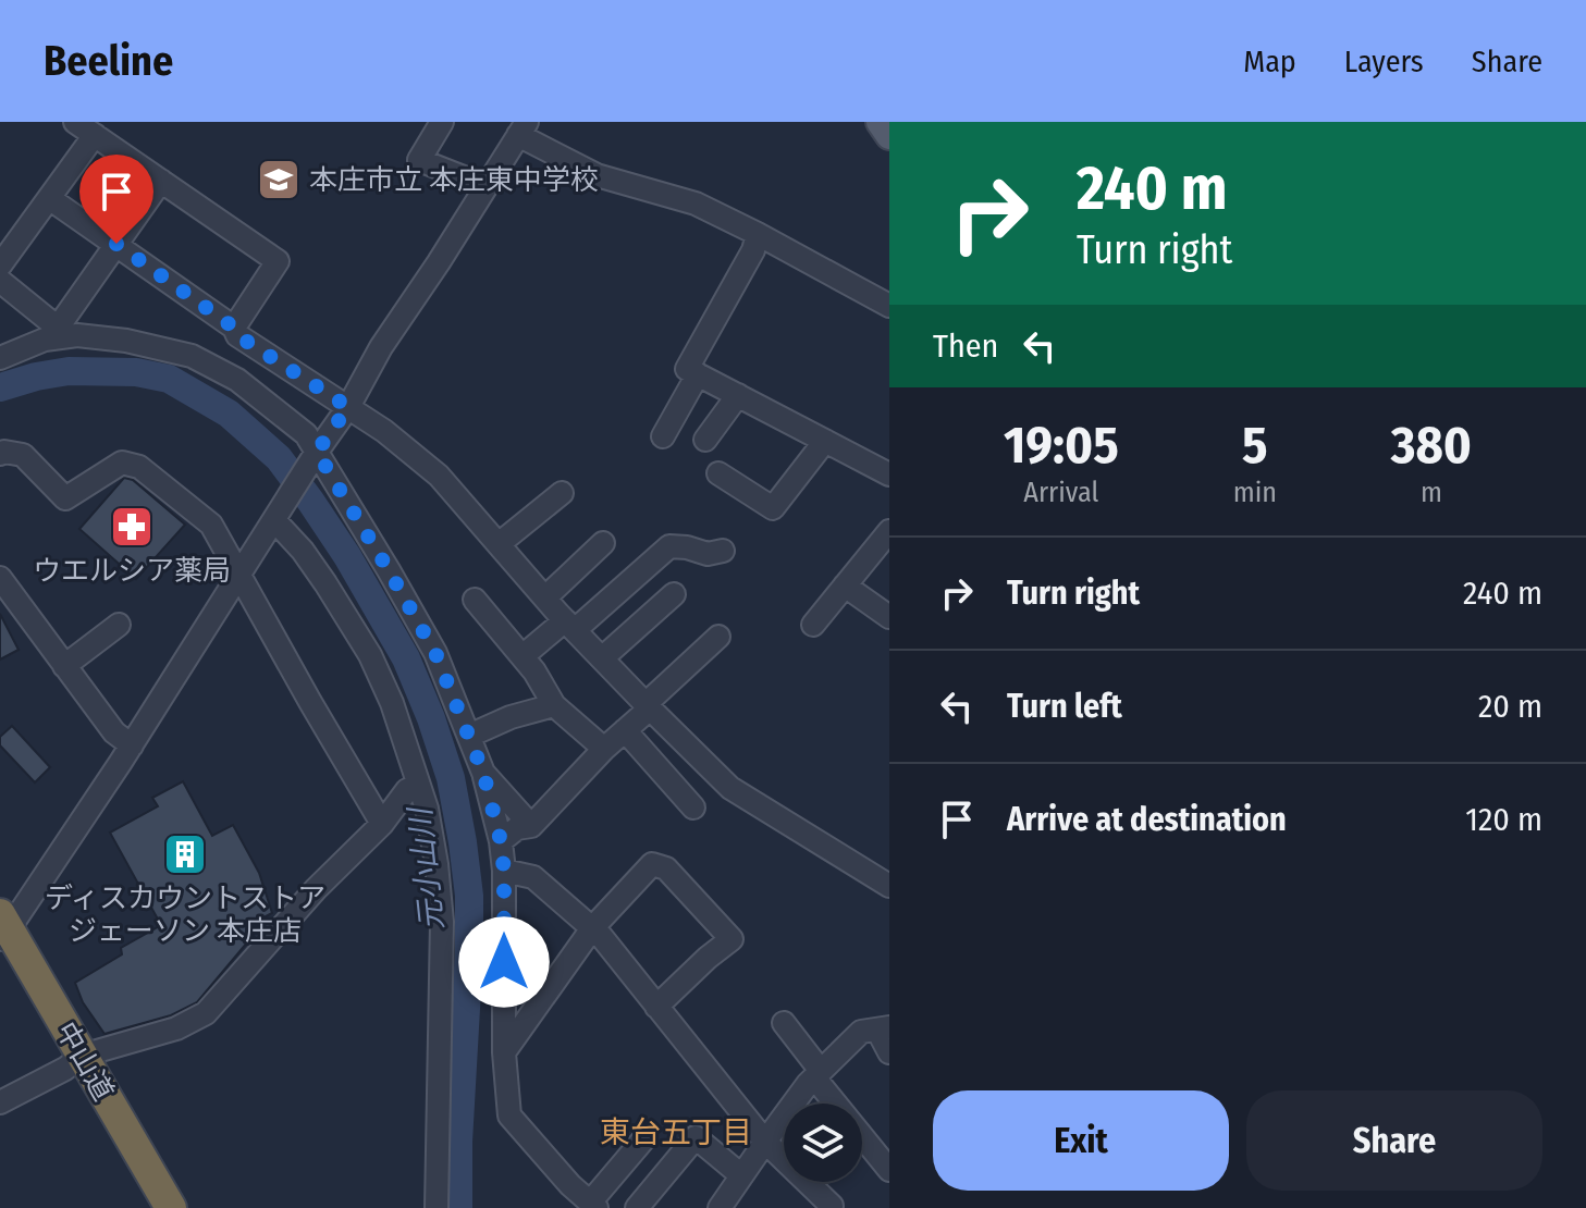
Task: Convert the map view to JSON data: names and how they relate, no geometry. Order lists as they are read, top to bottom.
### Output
{
  "streets": {
    "highway": ["中山道"]
  },
  "districts": ["東台五丁目"],
  "water": ["元小山川"],
  "places": {
    "school or university": ["本庄市立 本庄東中学校"],
    "pharmacy": ["ウエルシア薬局"],
    "building": ["ディスカウントストア ジェーソン 本庄店"]
  },
  "page": {
    "header": "Beeline",
    "nav": ["Map", "Layers", "Share"],
    "turn": ["240 m", "Turn right"],
    "then": "Then",
    "eta": [
      "19:05",
      "Arrival",
      "5",
      "min",
      "380",
      "m"
    ],
    "list": [
      {
        "name": "Turn right",
        "value": "240 m"
      },
      {
        "name": "Turn left",
        "value": "20 m"
      },
      {
        "name": "Arrive at destination",
        "value": "120 m"
      }
    ],
    "buttons": ["Exit", "Share"]
  }
}
